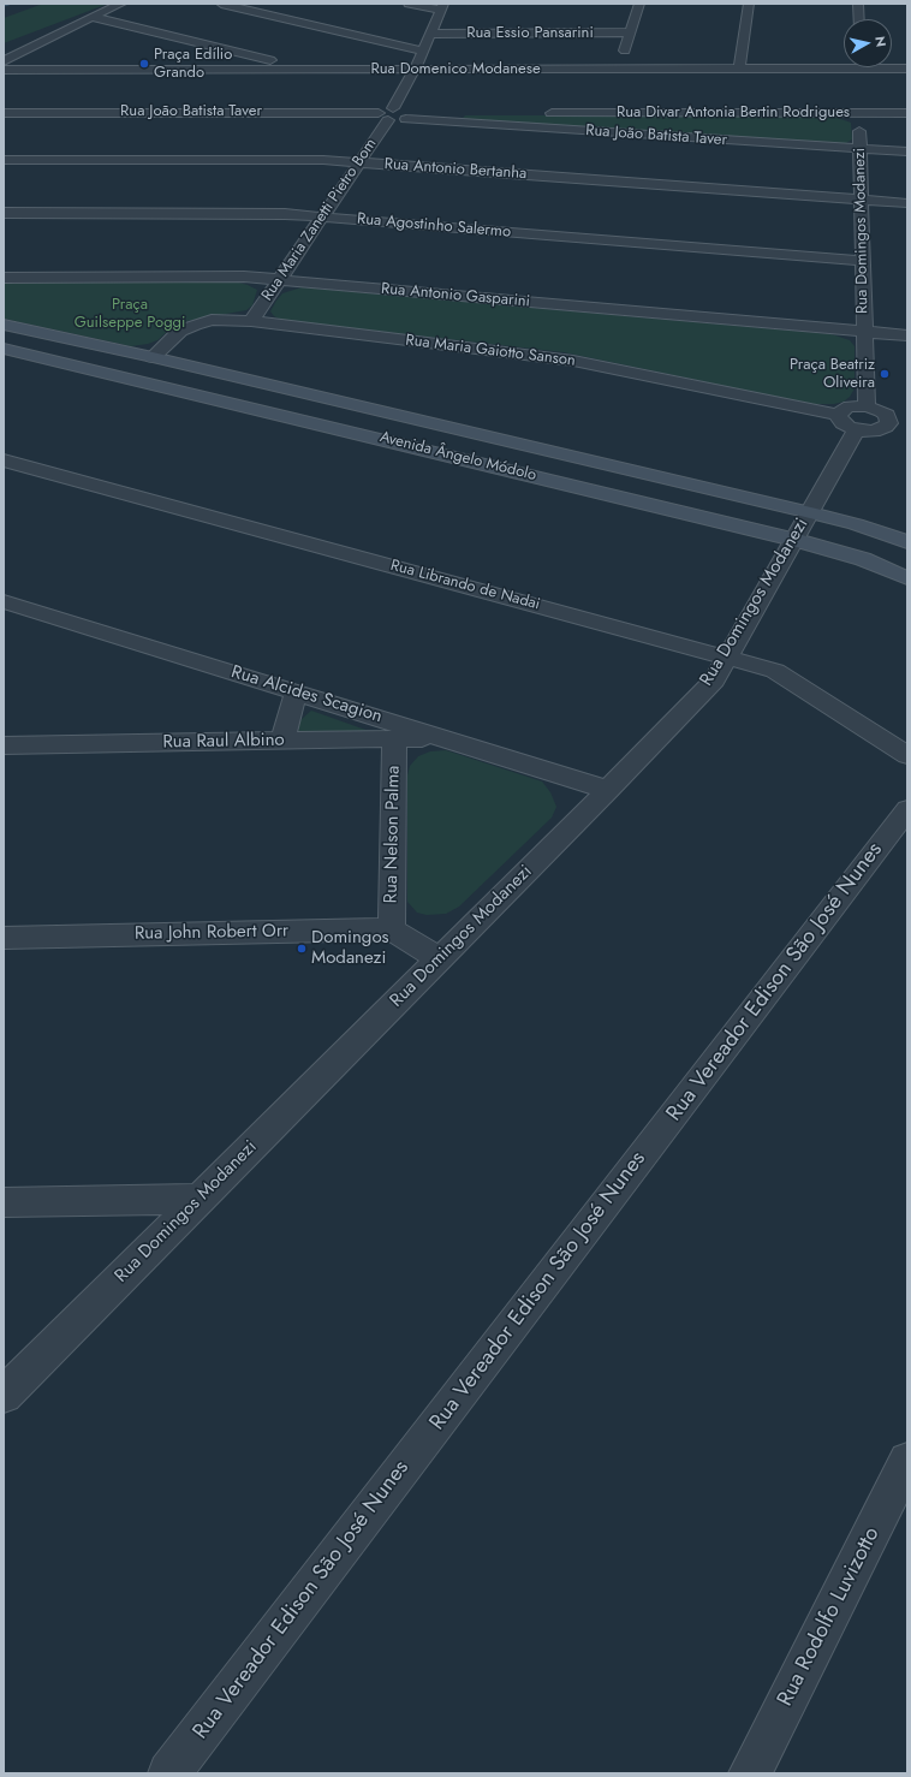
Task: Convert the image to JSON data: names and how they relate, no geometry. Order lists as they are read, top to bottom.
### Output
{
  "streets": {
    "street": [
      "Rua Essio Pansarini",
      "Rua Domenico Modanese",
      "Rua João Batista Taver",
      "Rua Divar Antonia Bertin Rodrigues",
      "Rua Antonio Bertanha",
      "Rua Maria Zanetti Pietro Bom",
      "Rua Agostinho Salermo",
      "Rua Domingos Modanezi",
      "Rua Antonio Gasparini",
      "Rua Maria Gaiotto Sanson",
      "Avenida Ângelo Módolo",
      "Rua Librando de Nadai",
      "Rua Alcides Scagion",
      "Rua Raul Albino",
      "Rua Nelson Palma",
      "Rua John Robert Orr",
      "Rua Vereador Edison São José Nunes",
      "Rua Rodolfo Luvizotto"
    ]
  },
  "crossings": [
    ["Rua Essio Pansarini", "Rua Maria Zanetti Pietro Bom"],
    ["Rua Domenico Modanese", "Rua Maria Zanetti Pietro Bom"],
    ["Rua João Batista Taver", "Rua Maria Zanetti Pietro Bom"],
    ["Rua João Batista Taver", "Rua Domingos Modanezi"],
    ["Rua Divar Antonia Bertin Rodrigues", "Rua Domingos Modanezi"],
    ["Rua Antonio Bertanha", "Rua Maria Zanetti Pietro Bom"],
    ["Rua Antonio Bertanha", "Rua Domingos Modanezi"],
    ["Rua Maria Zanetti Pietro Bom", "Rua Agostinho Salermo"],
    ["Rua Maria Zanetti Pietro Bom", "Rua Antonio Gasparini"],
    ["Rua Maria Zanetti Pietro Bom", "Rua Maria Gaiotto Sanson"],
    ["Rua Agostinho Salermo", "Rua Domingos Modanezi"],
    ["Rua Domingos Modanezi", "Rua Antonio Gasparini"],
    ["Rua Domingos Modanezi", "Avenida Ângelo Módolo"],
    ["Rua Domingos Modanezi", "Rua Librando de Nadai"],
    ["Rua Domingos Modanezi", "Rua Alcides Scagion"],
    ["Rua Maria Gaiotto Sanson", "Avenida Ângelo Módolo"],
    ["Rua Alcides Scagion", "Rua Raul Albino"],
    ["Rua Raul Albino", "Rua Nelson Palma"],
    ["Rua Nelson Palma", "Rua John Robert Orr"]
  ],
  "parks": ["Praça Guilseppe Poggi"],
  "places": ["Praça Edílio Grando", "Praça Beatriz Oliveira", "Domingos Modanezi"],
  "north": "right"
}
